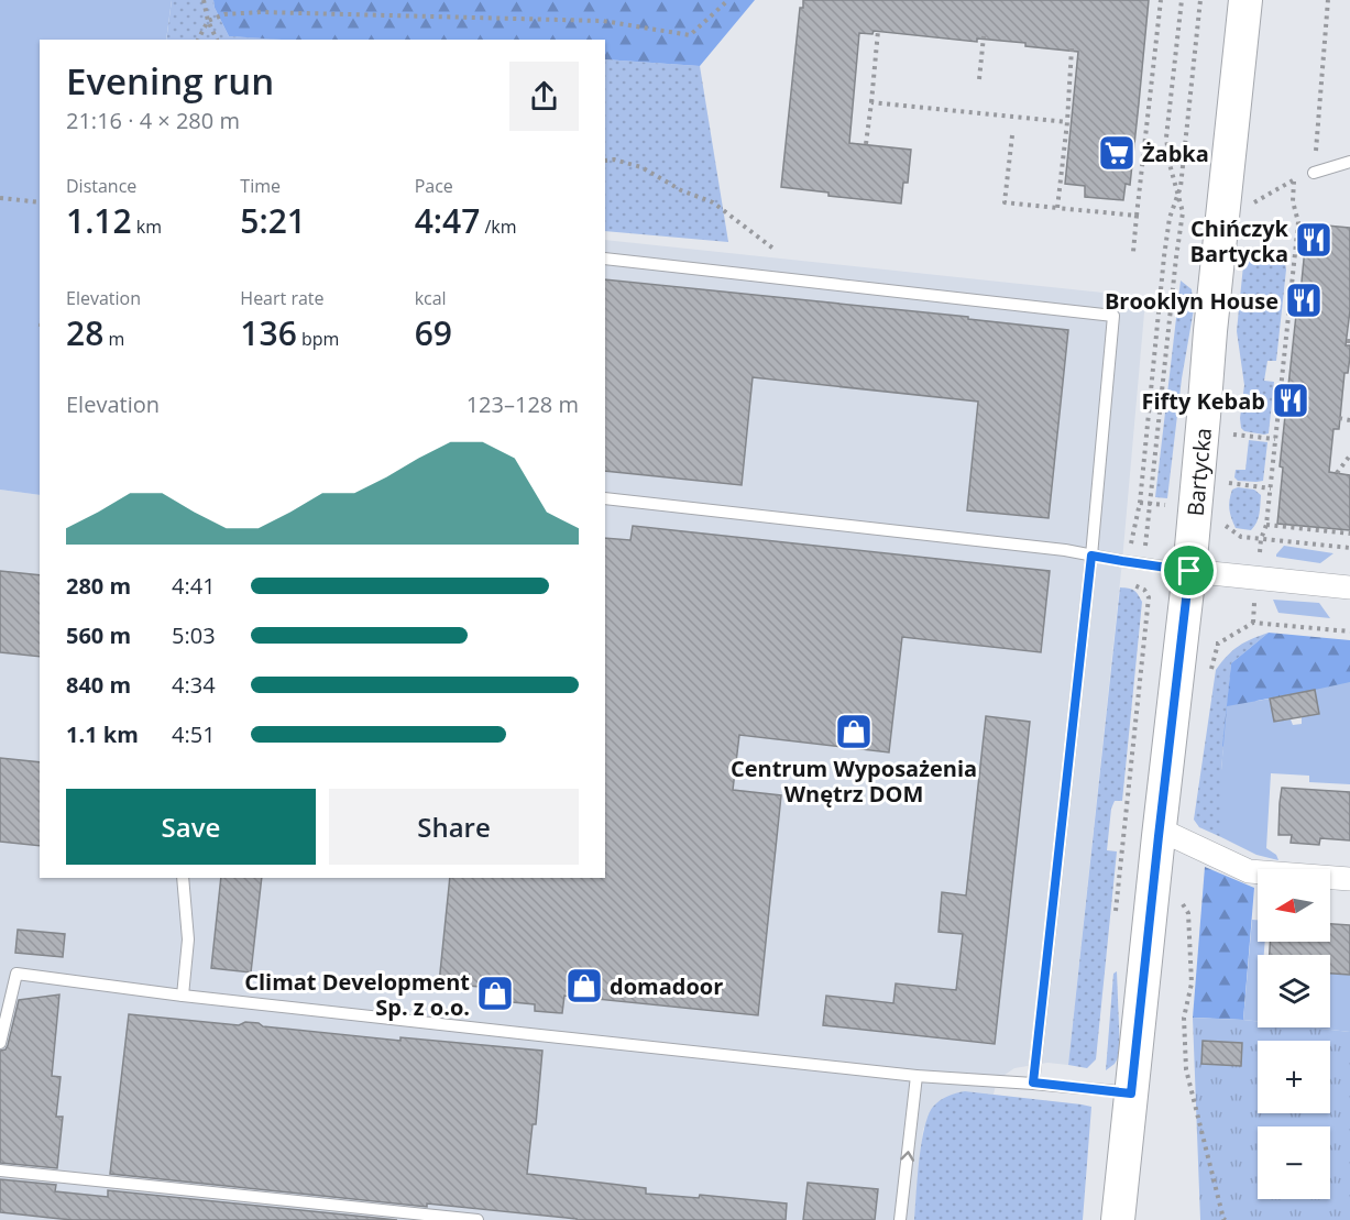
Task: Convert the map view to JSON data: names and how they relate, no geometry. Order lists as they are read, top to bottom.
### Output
{
  "streets": {
    "street": ["Bartycka"]
  },
  "places": {
    "supermarket": ["Żabka"],
    "restaurant": ["Chińczyk Bartycka", "Brooklyn House", "Fifty Kebab"],
    "shop": ["Centrum Wyposażenia Wnętrz DOM", "domadoor", "Climat Development Sp. z o.o."]
  },
  "north": "left",
  "page": {
    "heading": ["Evening run", "21:16 · 4 × 280 m"],
    "stats": [
      ["Distance", "1.12 km"],
      ["Time", "5:21"],
      ["Pace", "4:47 /km"],
      ["Elevation", "28 m"],
      ["Heart rate", "136 bpm"],
      ["kcal", "69"]
    ],
    "chart": ["Elevation", "123–128 m"],
    "list": [
      {
        "name": "280 m",
        "note": "4:41"
      },
      {
        "name": "560 m",
        "note": "5:03"
      },
      {
        "name": "840 m",
        "note": "4:34"
      },
      {
        "name": "1.1 km",
        "note": "4:51"
      }
    ],
    "buttons": ["Save", "Share"],
    "map_buttons": ["+", "−"]
  }
}
